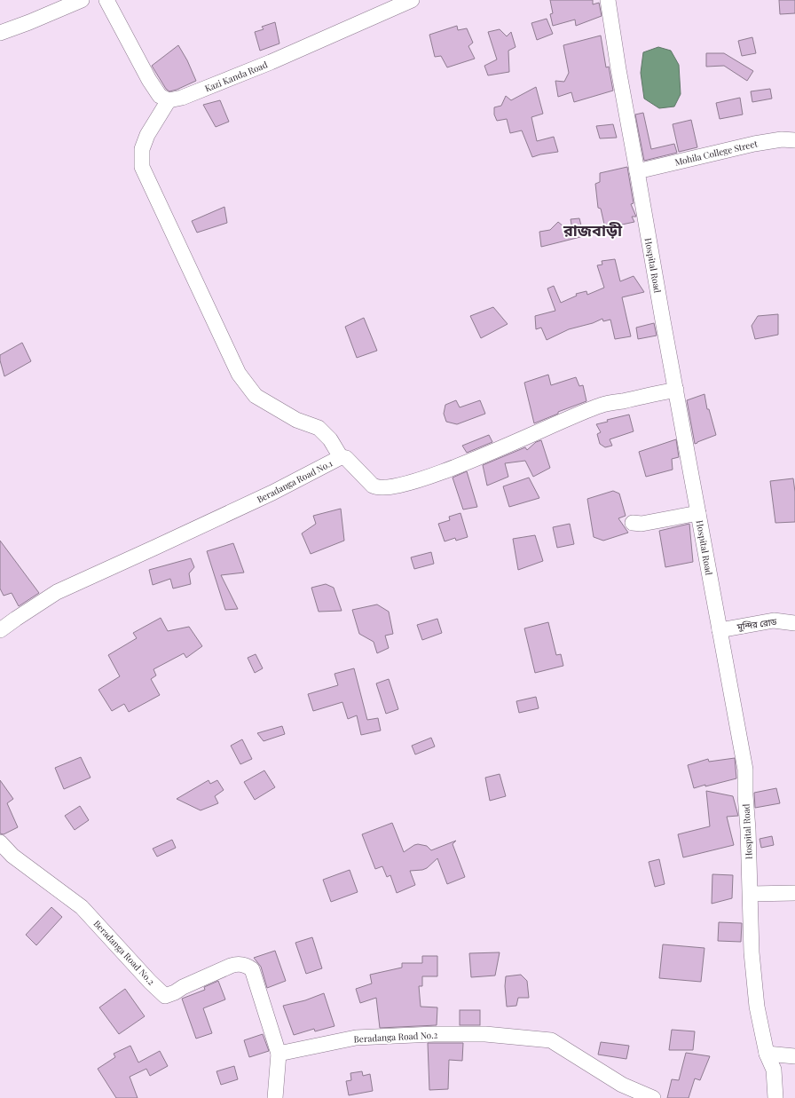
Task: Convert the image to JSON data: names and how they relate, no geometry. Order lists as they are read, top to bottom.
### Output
{
  "streets": {
    "street": [
      "Kazi Kanda Road",
      "Mohila College Street",
      "Hospital Road",
      "Beradanga Road No.1",
      "মুন্দির রোড",
      "Beradanga Road No.2"
    ]
  },
  "crossings": [
    ["Mohila College Street", "Hospital Road"],
    ["Hospital Road", "Beradanga Road No.1"],
    ["Hospital Road", "মুন্দির রোড"]
  ],
  "districts": ["রাজবাড়ী"]
}
